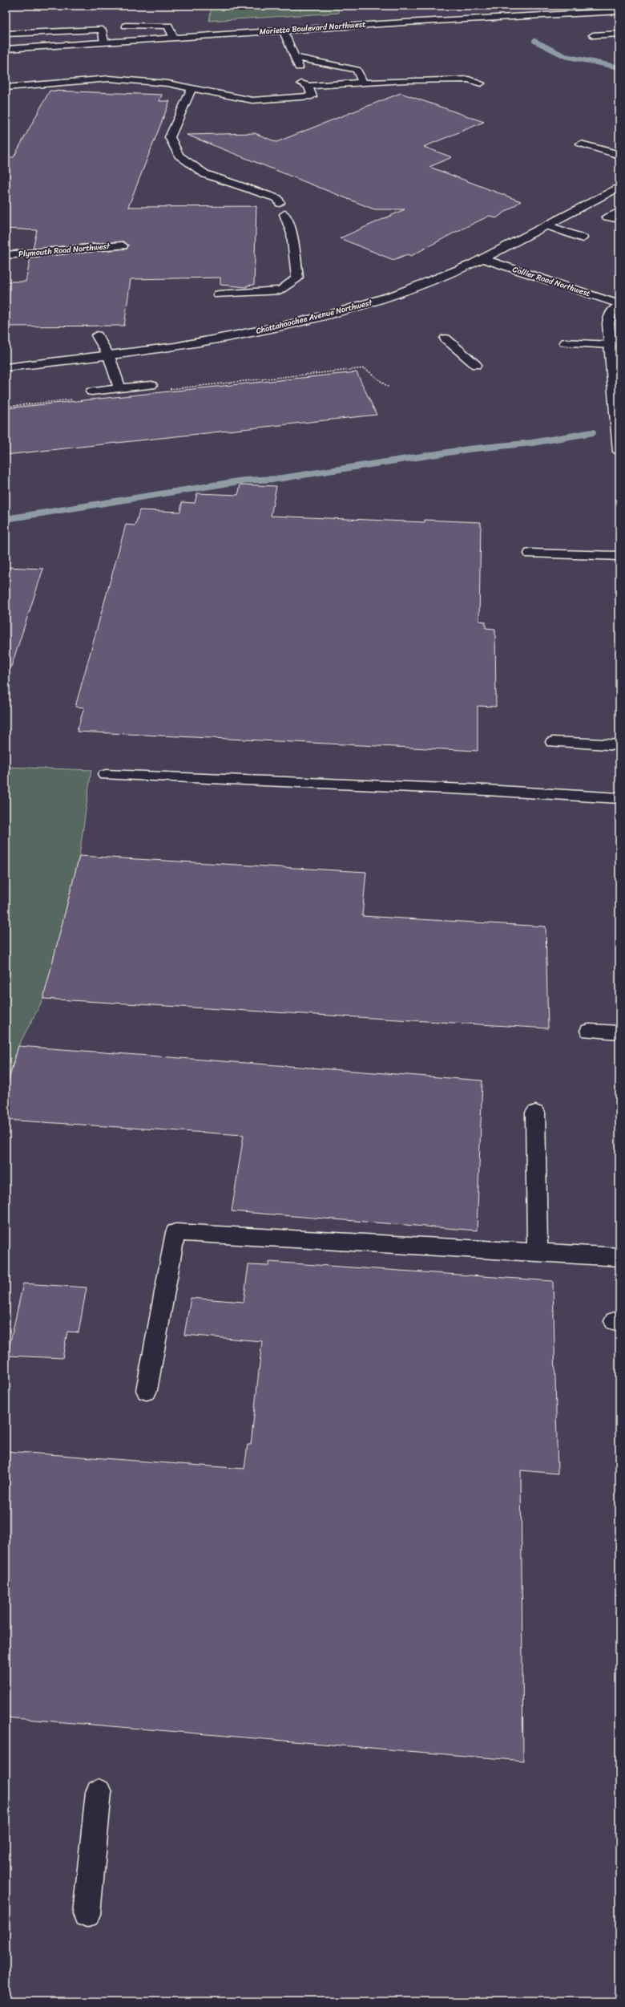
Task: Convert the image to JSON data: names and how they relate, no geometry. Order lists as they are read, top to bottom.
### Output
{
  "streets": {
    "main road": [
      "Marietta Boulevard Northwest",
      "Plymouth Road Northwest",
      "Collier Road Northwest",
      "Chattahoochee Avenue Northwest"
    ]
  },
  "crossings": [
    ["Collier Road Northwest", "Chattahoochee Avenue Northwest"]
  ]
}
